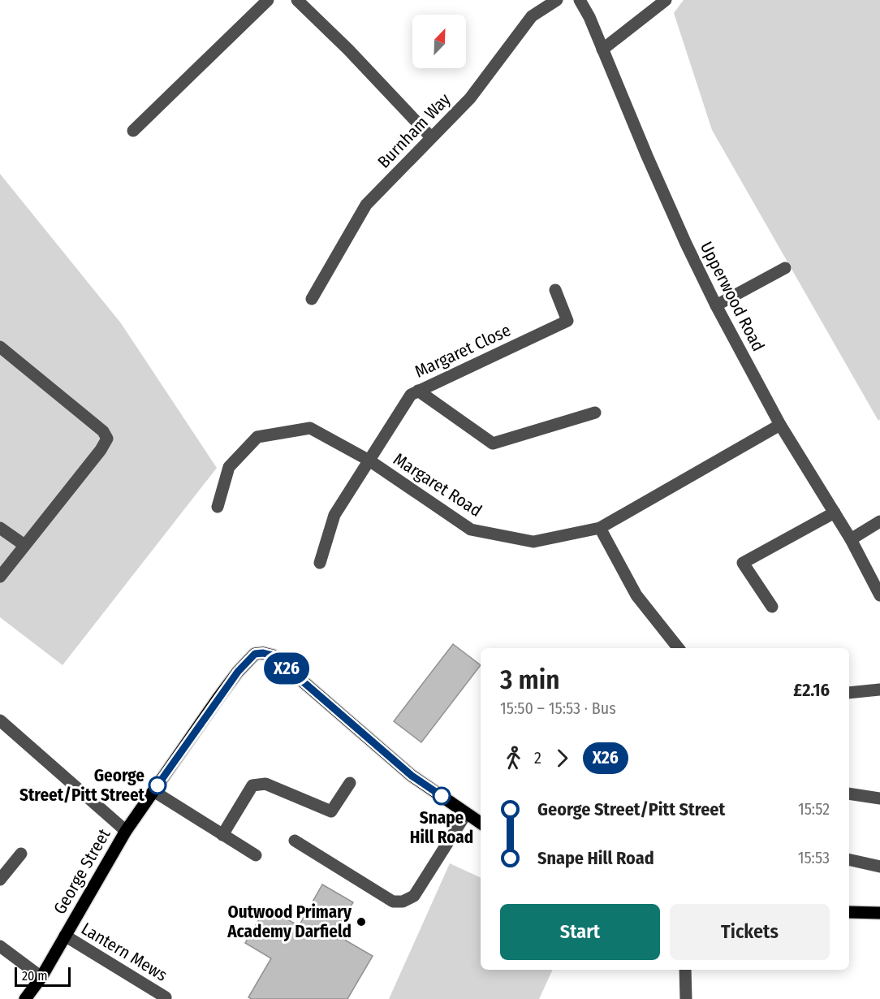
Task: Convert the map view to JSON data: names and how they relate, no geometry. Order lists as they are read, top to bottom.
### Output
{
  "streets": {
    "main road": ["George Street"],
    "street": [
      "Burnham Way",
      "Upperwood Road",
      "Margaret Close",
      "Margaret Road",
      "Lantern Mews"
    ]
  },
  "crossings": [
    ["Upperwood Road", "Margaret Road"],
    ["Margaret Close", "Margaret Road"],
    ["George Street", "Lantern Mews"]
  ],
  "places": ["George Street/Pitt Street", "Snape Hill Road", "Outwood Primary Academy Darfield"],
  "lines": ["bus line X26"],
  "scale_bar": "20 m",
  "north": "top right",
  "page": {
    "on_map": "X26",
    "heading": ["3 min", "15:50 – 15:53 · Bus", "£2.16"],
    "legs": ["2", "X26"],
    "list": [
      {
        "name": "George Street/Pitt Street",
        "value": "15:52"
      },
      {
        "name": "Snape Hill Road",
        "value": "15:53"
      }
    ],
    "buttons": ["Start", "Tickets"],
    "scale": "20 m"
  }
}
